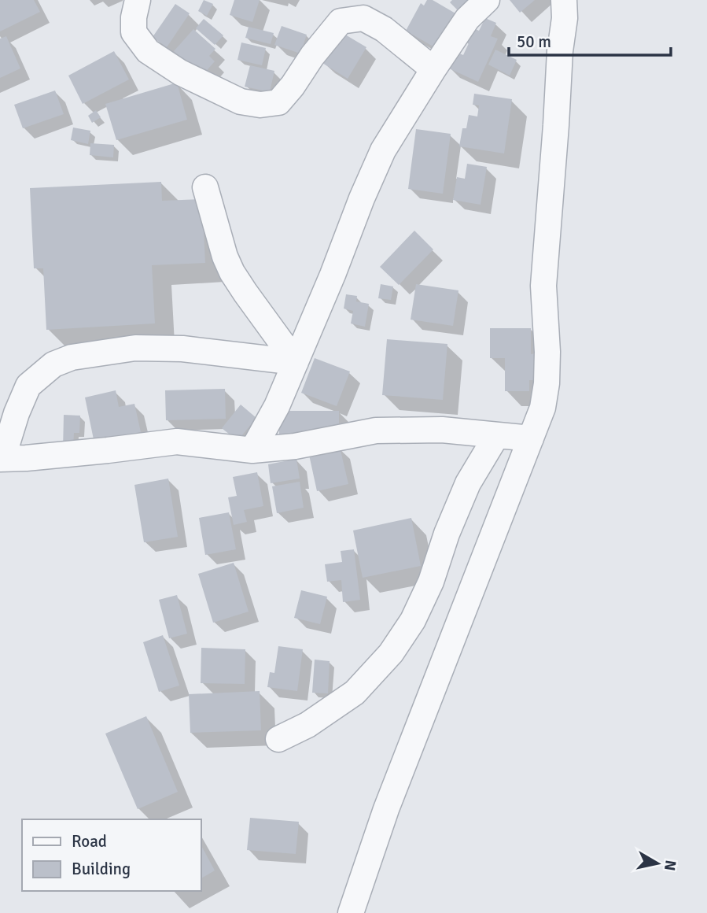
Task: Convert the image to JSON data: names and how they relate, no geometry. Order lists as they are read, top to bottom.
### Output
{
  "legend": ["Road", "Building"],
  "scale_bar": "50 m",
  "north": "right"
}
